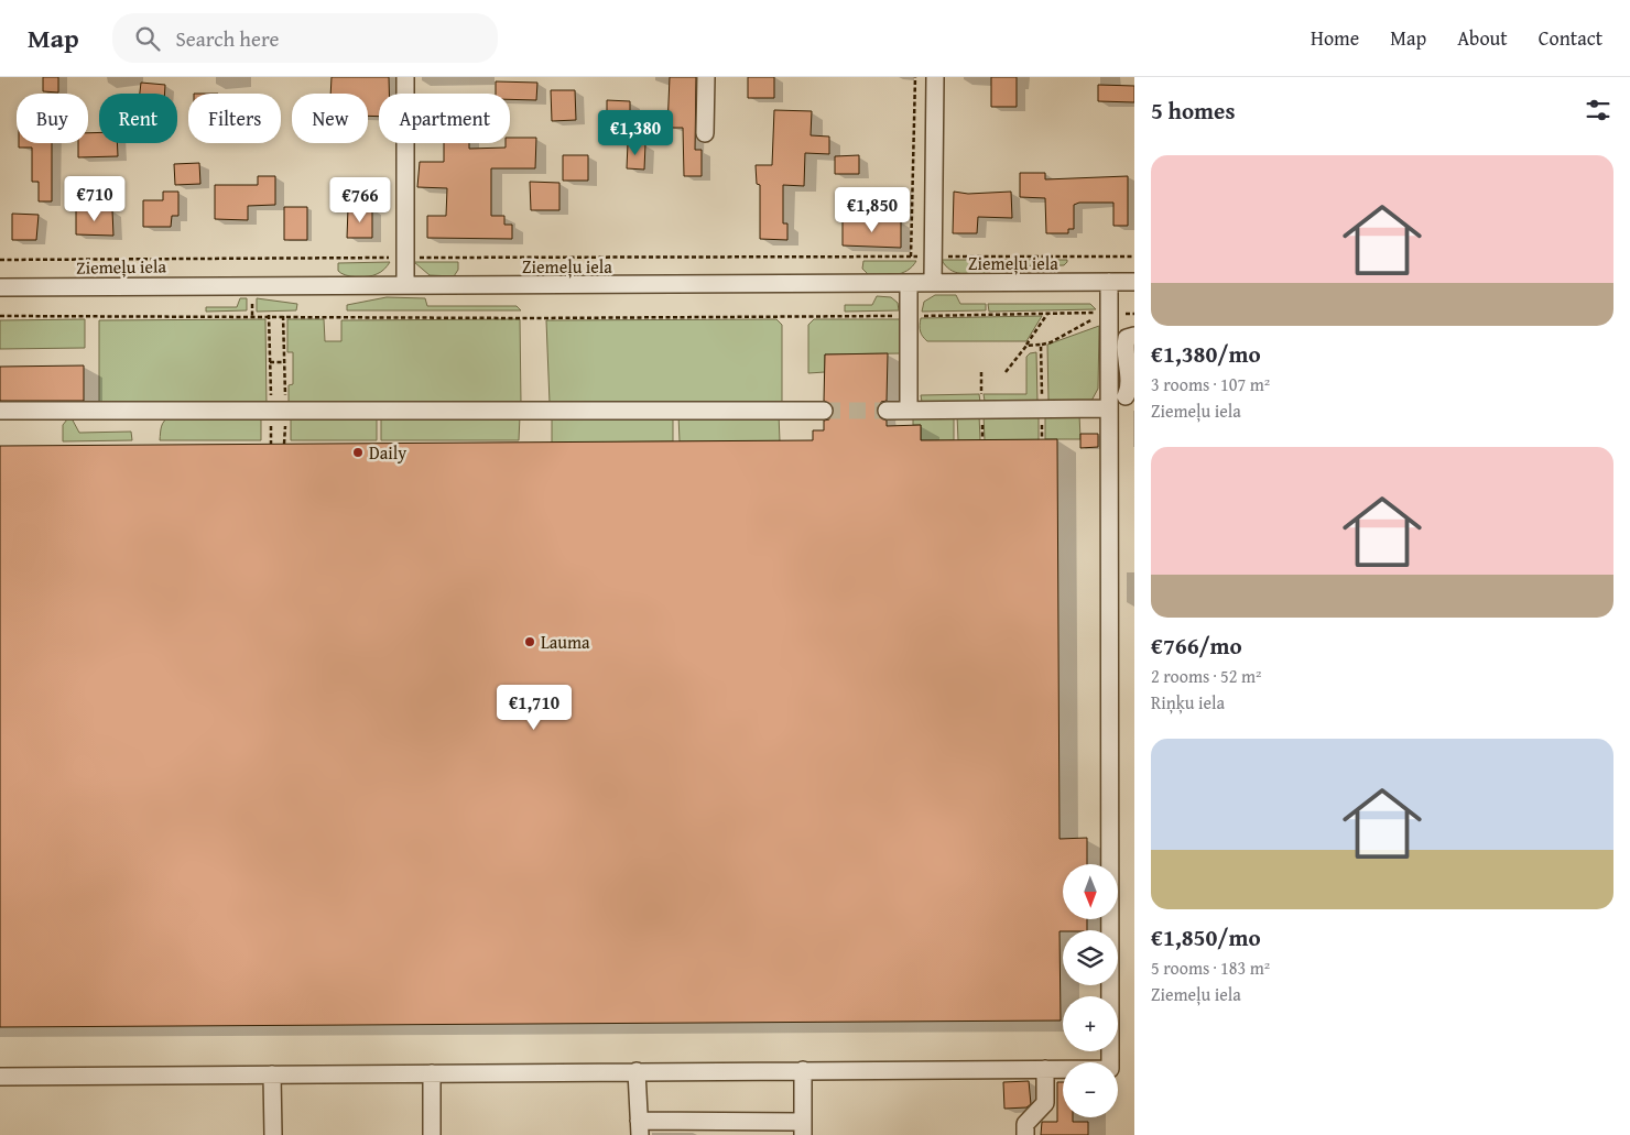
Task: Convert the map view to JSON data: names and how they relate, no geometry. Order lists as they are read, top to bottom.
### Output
{
  "streets": {
    "street": ["Ziemeļu iela"]
  },
  "places": ["Daily", "Lauma"],
  "north": "bottom",
  "page": {
    "header": "Map",
    "search": "Search here",
    "nav": [
      "Home",
      "Map",
      "About",
      "Contact"
    ],
    "heading": "5 homes",
    "chip": [
      "Buy",
      "Rent",
      "Filters",
      "New",
      "Apartment"
    ],
    "price": [
      "€1,380",
      "€710",
      "€766",
      "€1,850",
      "€1,710"
    ],
    "list": [
      {
        "name": "€1,380/mo",
        "note": "3 rooms · 107 m² · Ziemeļu iela"
      },
      {
        "name": "€766/mo",
        "note": "2 rooms · 52 m² · Riņķu iela"
      },
      {
        "name": "€1,850/mo",
        "note": "5 rooms · 183 m² · Ziemeļu iela"
      }
    ],
    "map_buttons": ["+", "−"]
  }
}
